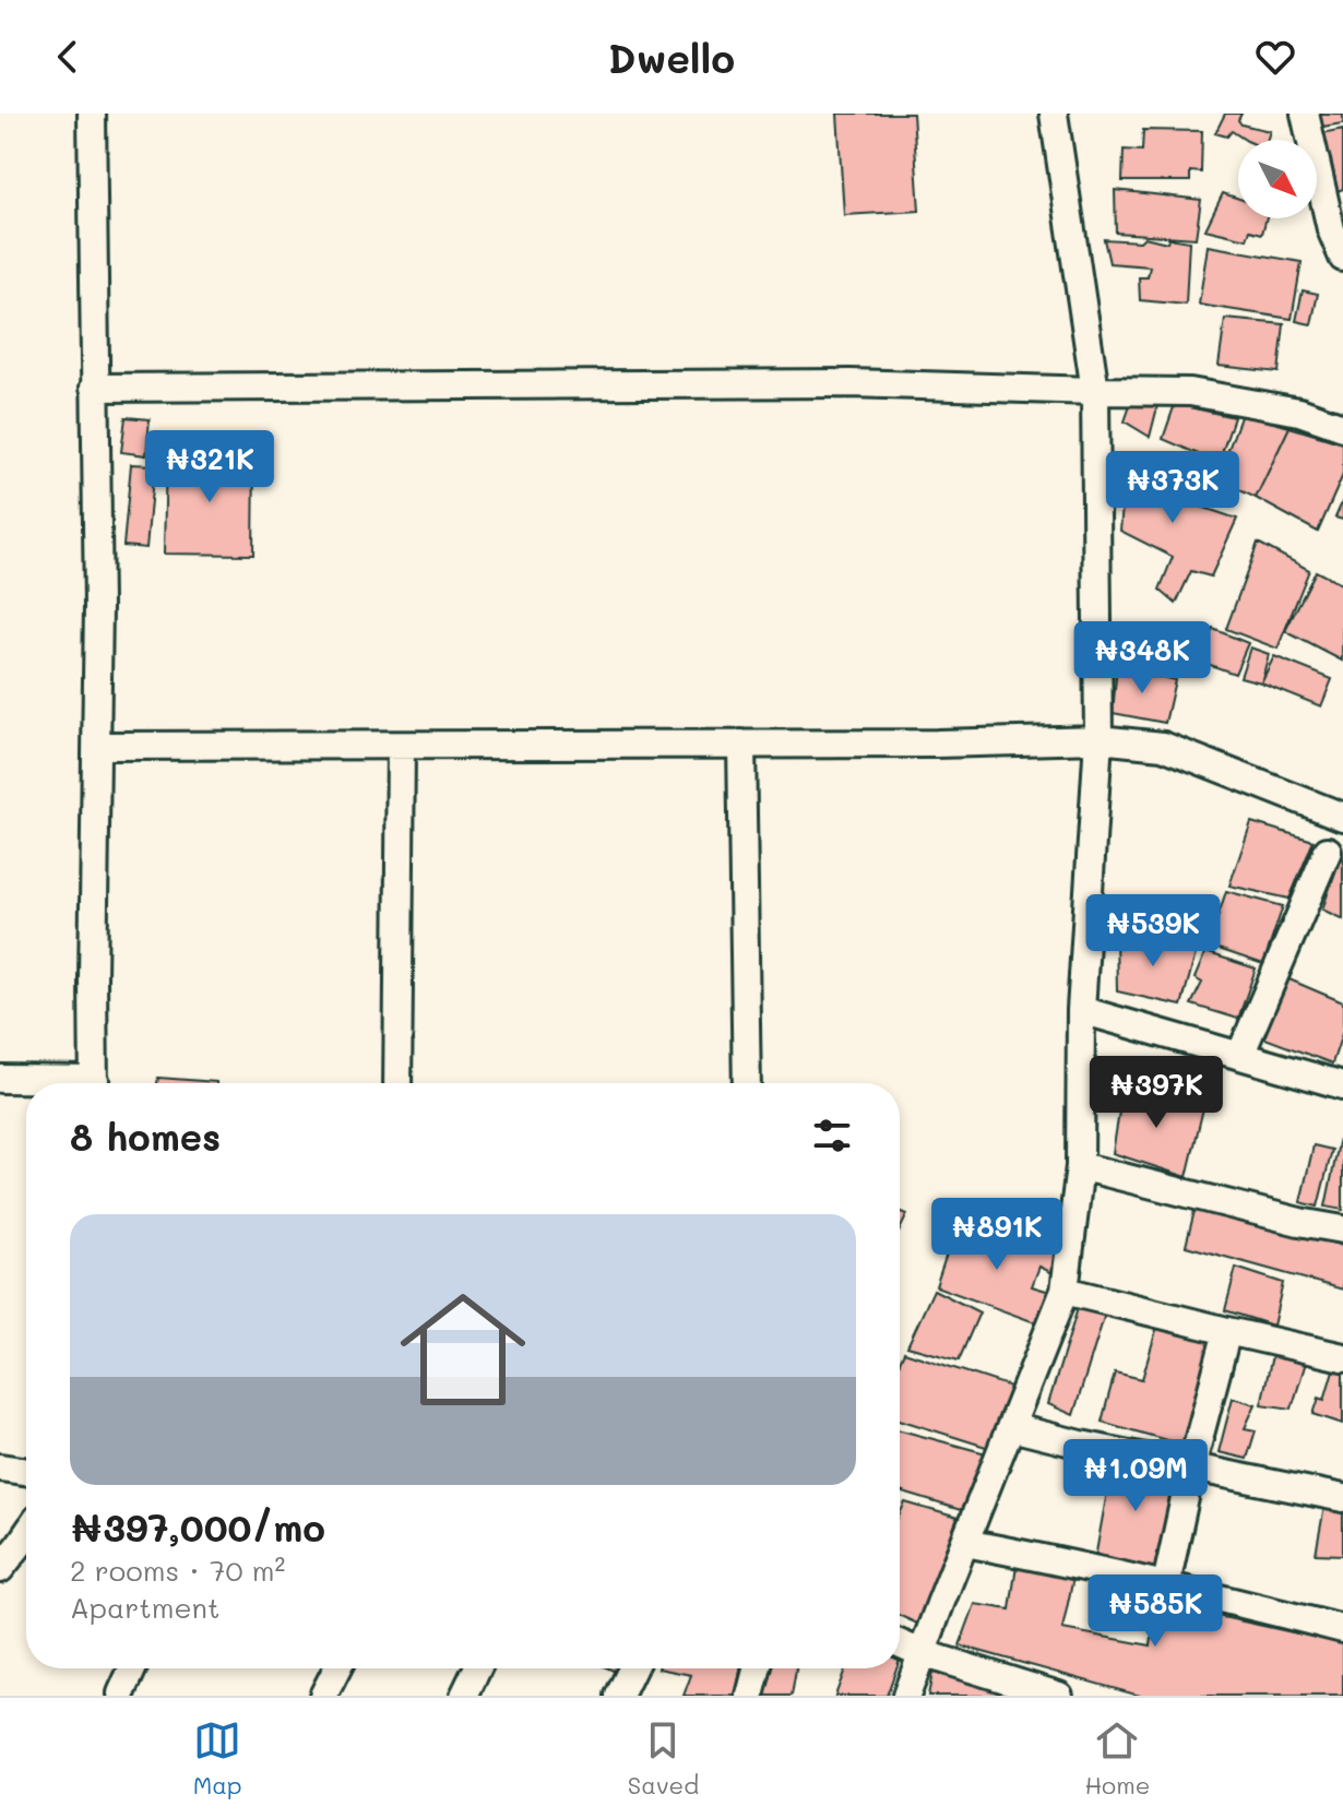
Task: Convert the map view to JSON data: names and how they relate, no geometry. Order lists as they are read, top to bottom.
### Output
{
  "north": "bottom right",
  "page": {
    "header": "Dwello",
    "price": [
      "₦321K",
      "₦373K",
      "₦348K",
      "₦539K",
      "₦397K",
      "₦891K",
      "₦1.09M",
      "₦585K"
    ],
    "heading": "8 homes",
    "list": [
      {
        "name": "₦397,000/mo",
        "note": "2 rooms · 70 m² · Apartment"
      }
    ],
    "tabs": ["Map", "Saved", "Home"]
  }
}
